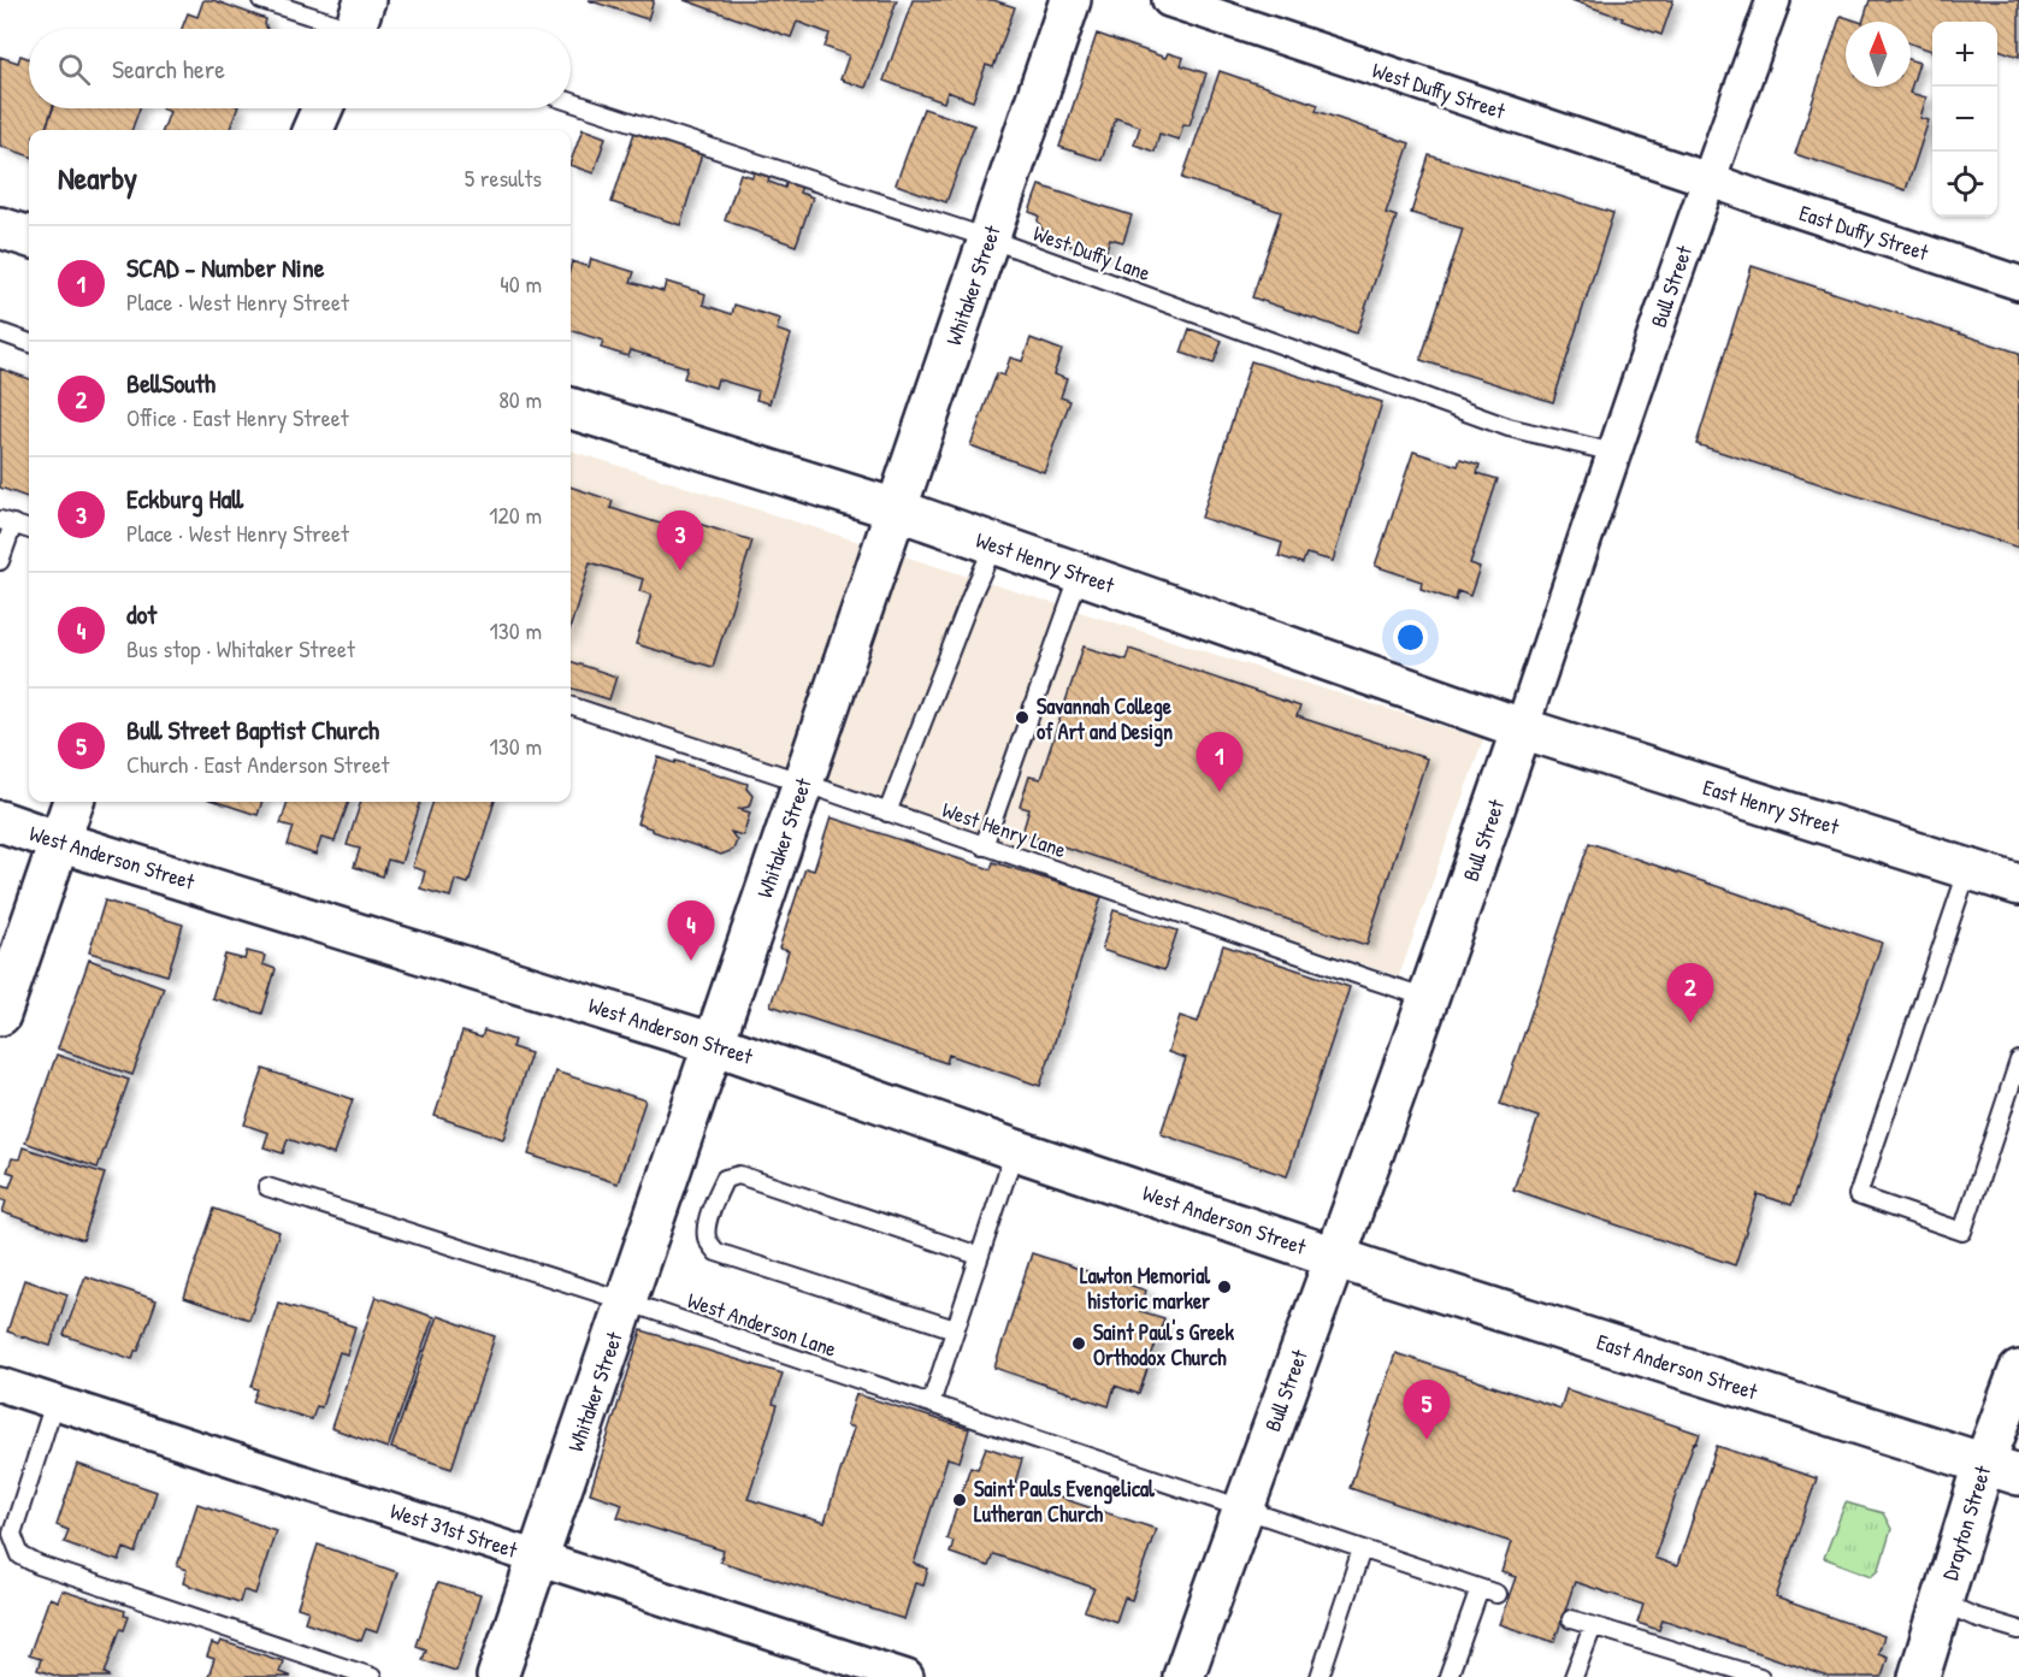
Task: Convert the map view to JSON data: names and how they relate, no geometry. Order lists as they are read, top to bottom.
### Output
{
  "streets": {
    "main road": [
      "Whitaker Street",
      "Bull Street",
      "West Henry Street",
      "East Henry Street",
      "West Anderson Street",
      "East Anderson Street",
      "Drayton Street"
    ],
    "street": ["West Duffy Street", "East Duffy Street", "West 31st Street"],
    "lane": ["West Duffy Lane", "West Henry Lane", "West Anderson Lane"]
  },
  "crossings": [
    ["West Duffy Street", "East Duffy Street"],
    ["West Duffy Street", "Bull Street"],
    ["East Duffy Street", "Bull Street"],
    ["West Duffy Lane", "Whitaker Street"],
    ["West Duffy Lane", "Bull Street"],
    ["Whitaker Street", "West Henry Street"],
    ["Whitaker Street", "West Henry Lane"],
    ["Whitaker Street", "West Anderson Street"],
    ["Whitaker Street", "West Anderson Lane"],
    ["Whitaker Street", "West 31st Street"],
    ["Bull Street", "West Henry Street"],
    ["Bull Street", "East Henry Street"],
    ["Bull Street", "West Henry Lane"],
    ["Bull Street", "West Anderson Street"],
    ["Bull Street", "West Anderson Lane"],
    ["Bull Street", "East Anderson Street"],
    ["West Henry Street", "East Henry Street"],
    ["West Anderson Street", "East Anderson Street"],
    ["East Anderson Street", "Drayton Street"]
  ],
  "places": [
    "Savannah College of Art and Design",
    "Lawton Memorial historic marker",
    "Saint Paul's Greek Orthodox Church",
    "Saint Pauls Evengelical Lutheran Church"
  ],
  "north": "top",
  "page": {
    "map_buttons": ["+", "−"],
    "search": "Search here",
    "heading": ["Nearby", "5 results"],
    "list": [
      {
        "mark": "1",
        "name": "SCAD - Number Nine",
        "note": "Place · West Henry Street",
        "value": "40 m"
      },
      {
        "mark": "2",
        "name": "BellSouth",
        "note": "Office · East Henry Street",
        "value": "80 m"
      },
      {
        "mark": "3",
        "name": "Eckburg Hall",
        "note": "Place · West Henry Street",
        "value": "120 m"
      },
      {
        "mark": "4",
        "name": "dot",
        "note": "Bus stop · Whitaker Street",
        "value": "130 m"
      },
      {
        "mark": "5",
        "name": "Bull Street Baptist Church",
        "note": "Church · East Anderson Street",
        "value": "130 m"
      }
    ],
    "pins": [
      "3",
      "1",
      "4",
      "2",
      "5"
    ]
  }
}
